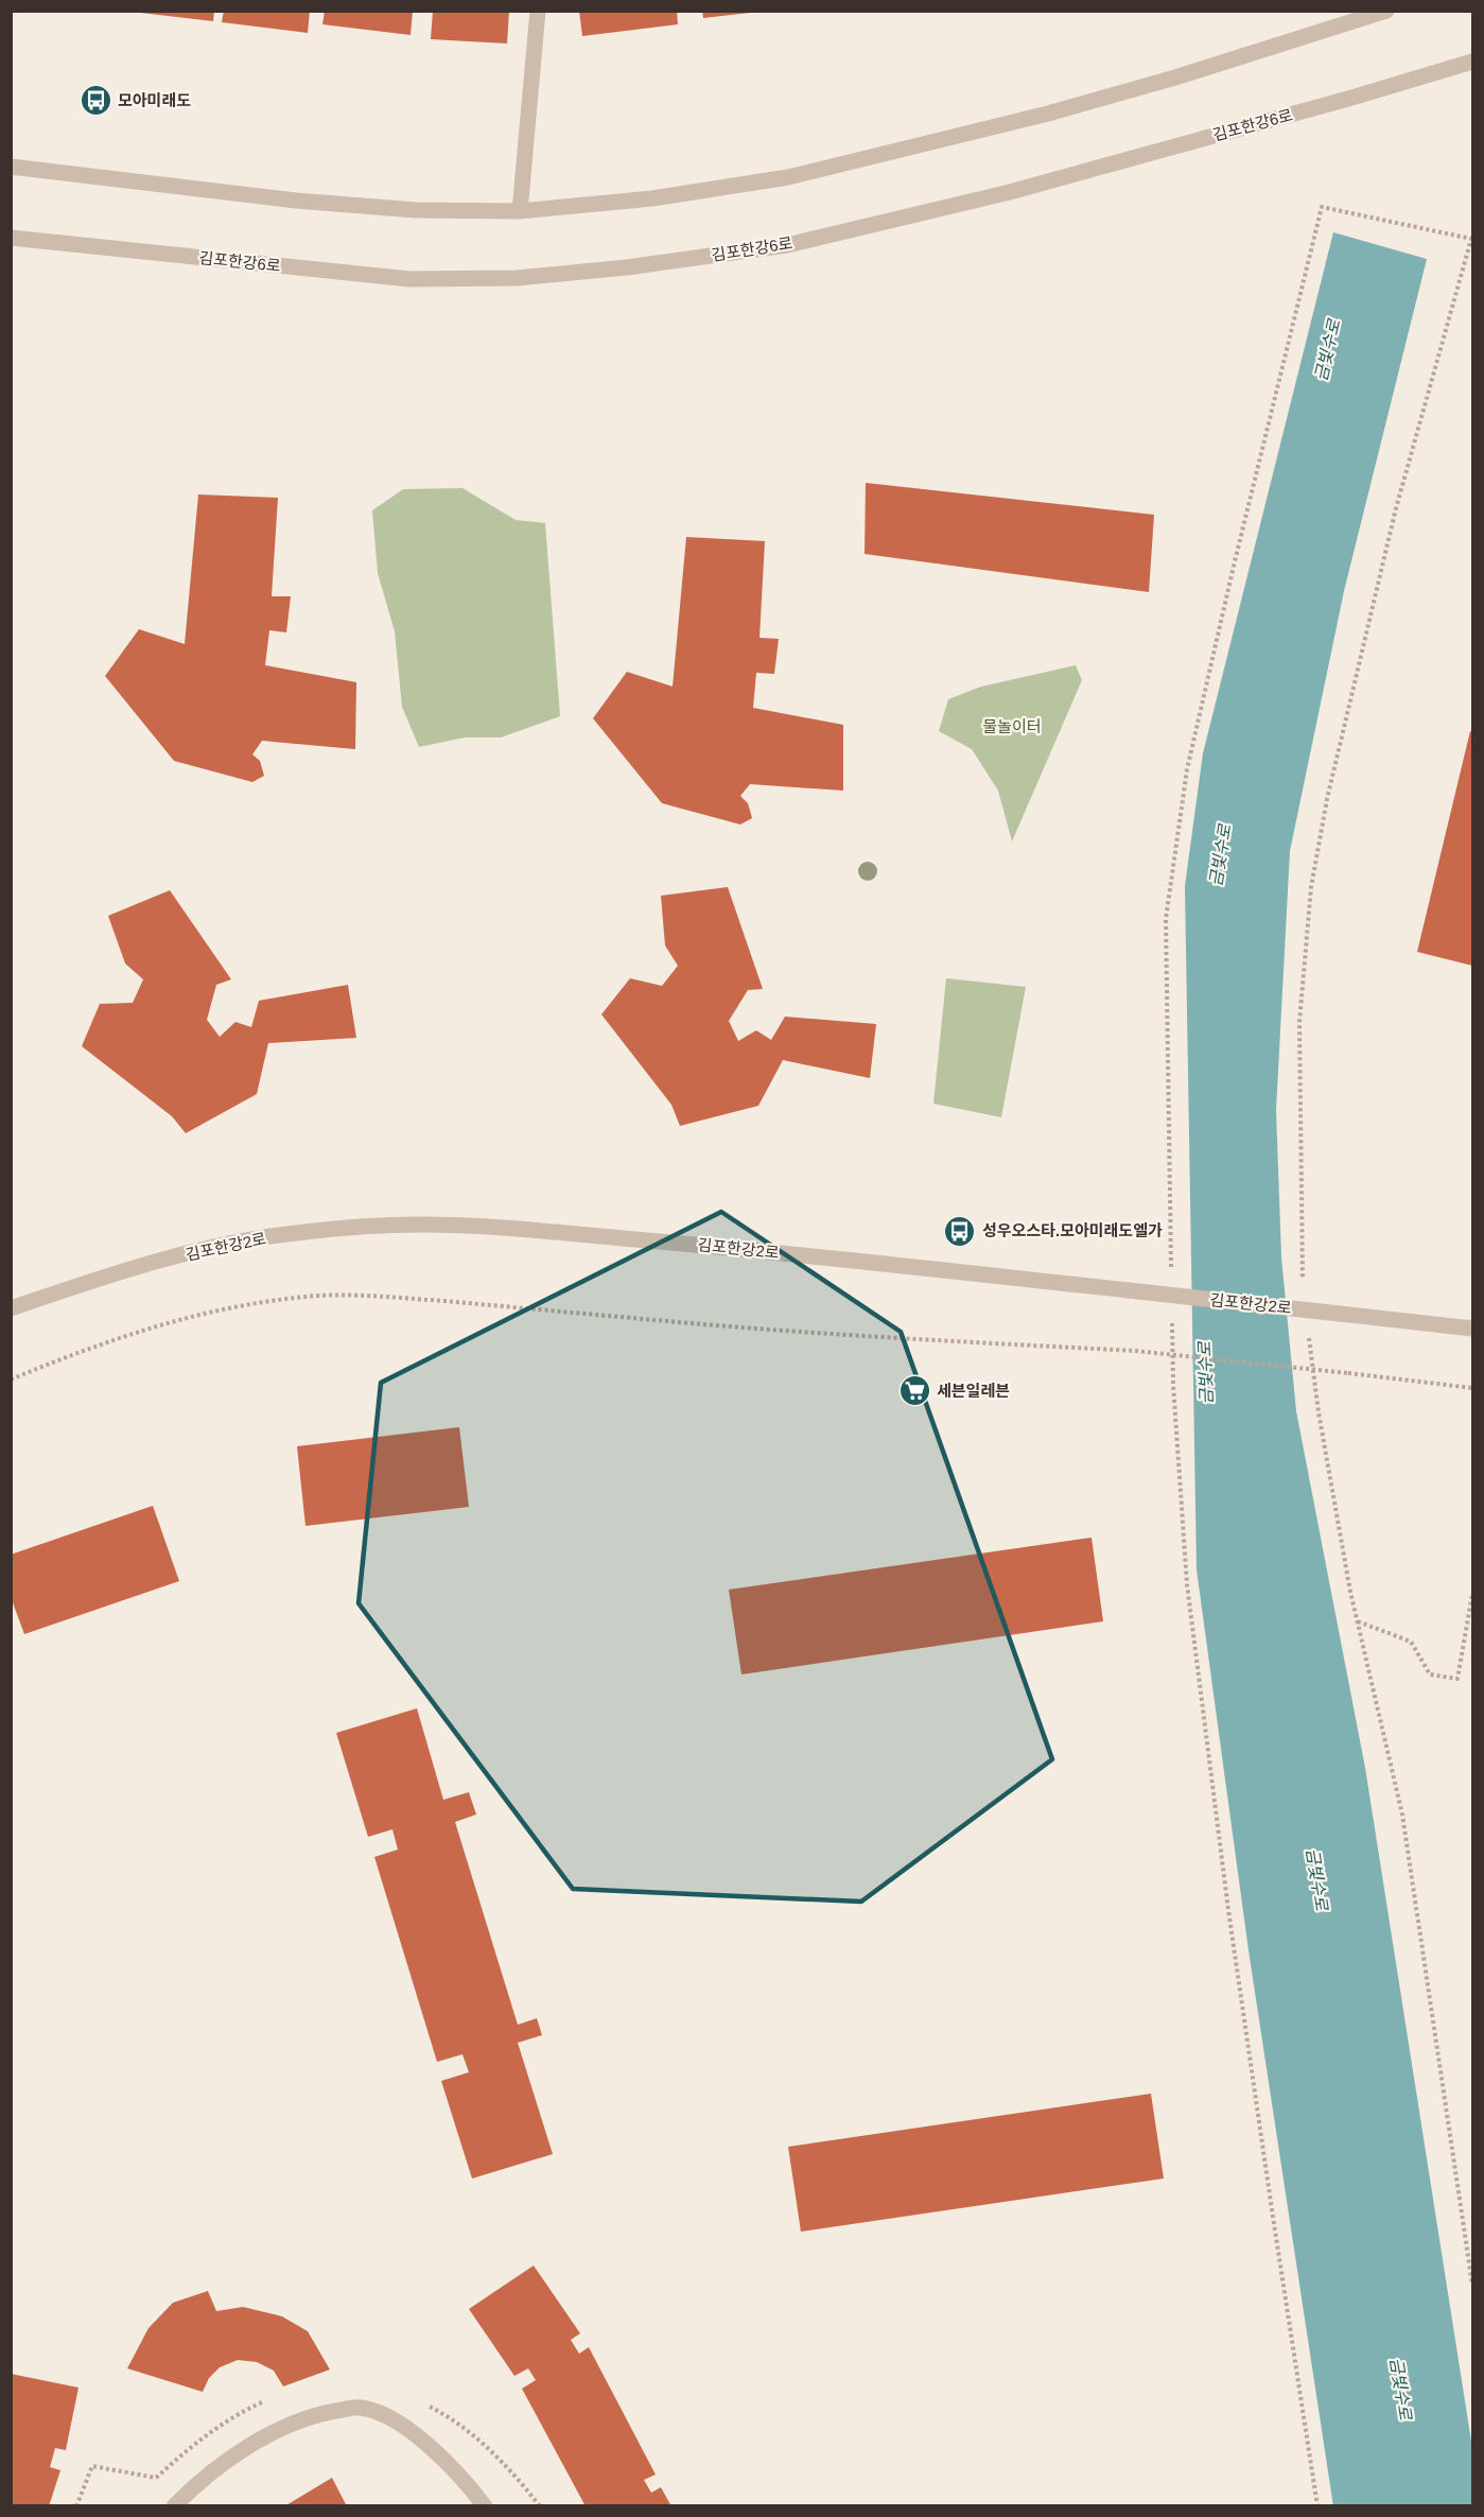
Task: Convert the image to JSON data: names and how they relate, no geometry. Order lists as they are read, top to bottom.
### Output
{
  "streets": {
    "street": ["김포한강6로", "김포한강2로"]
  },
  "water": ["금빛수로"],
  "parks": ["물놀이터"],
  "places": {
    "bus stop": ["모아미래도", "성우오스타.모아미래도엘가"],
    "supermarket": ["세븐일레븐"]
  }
}
